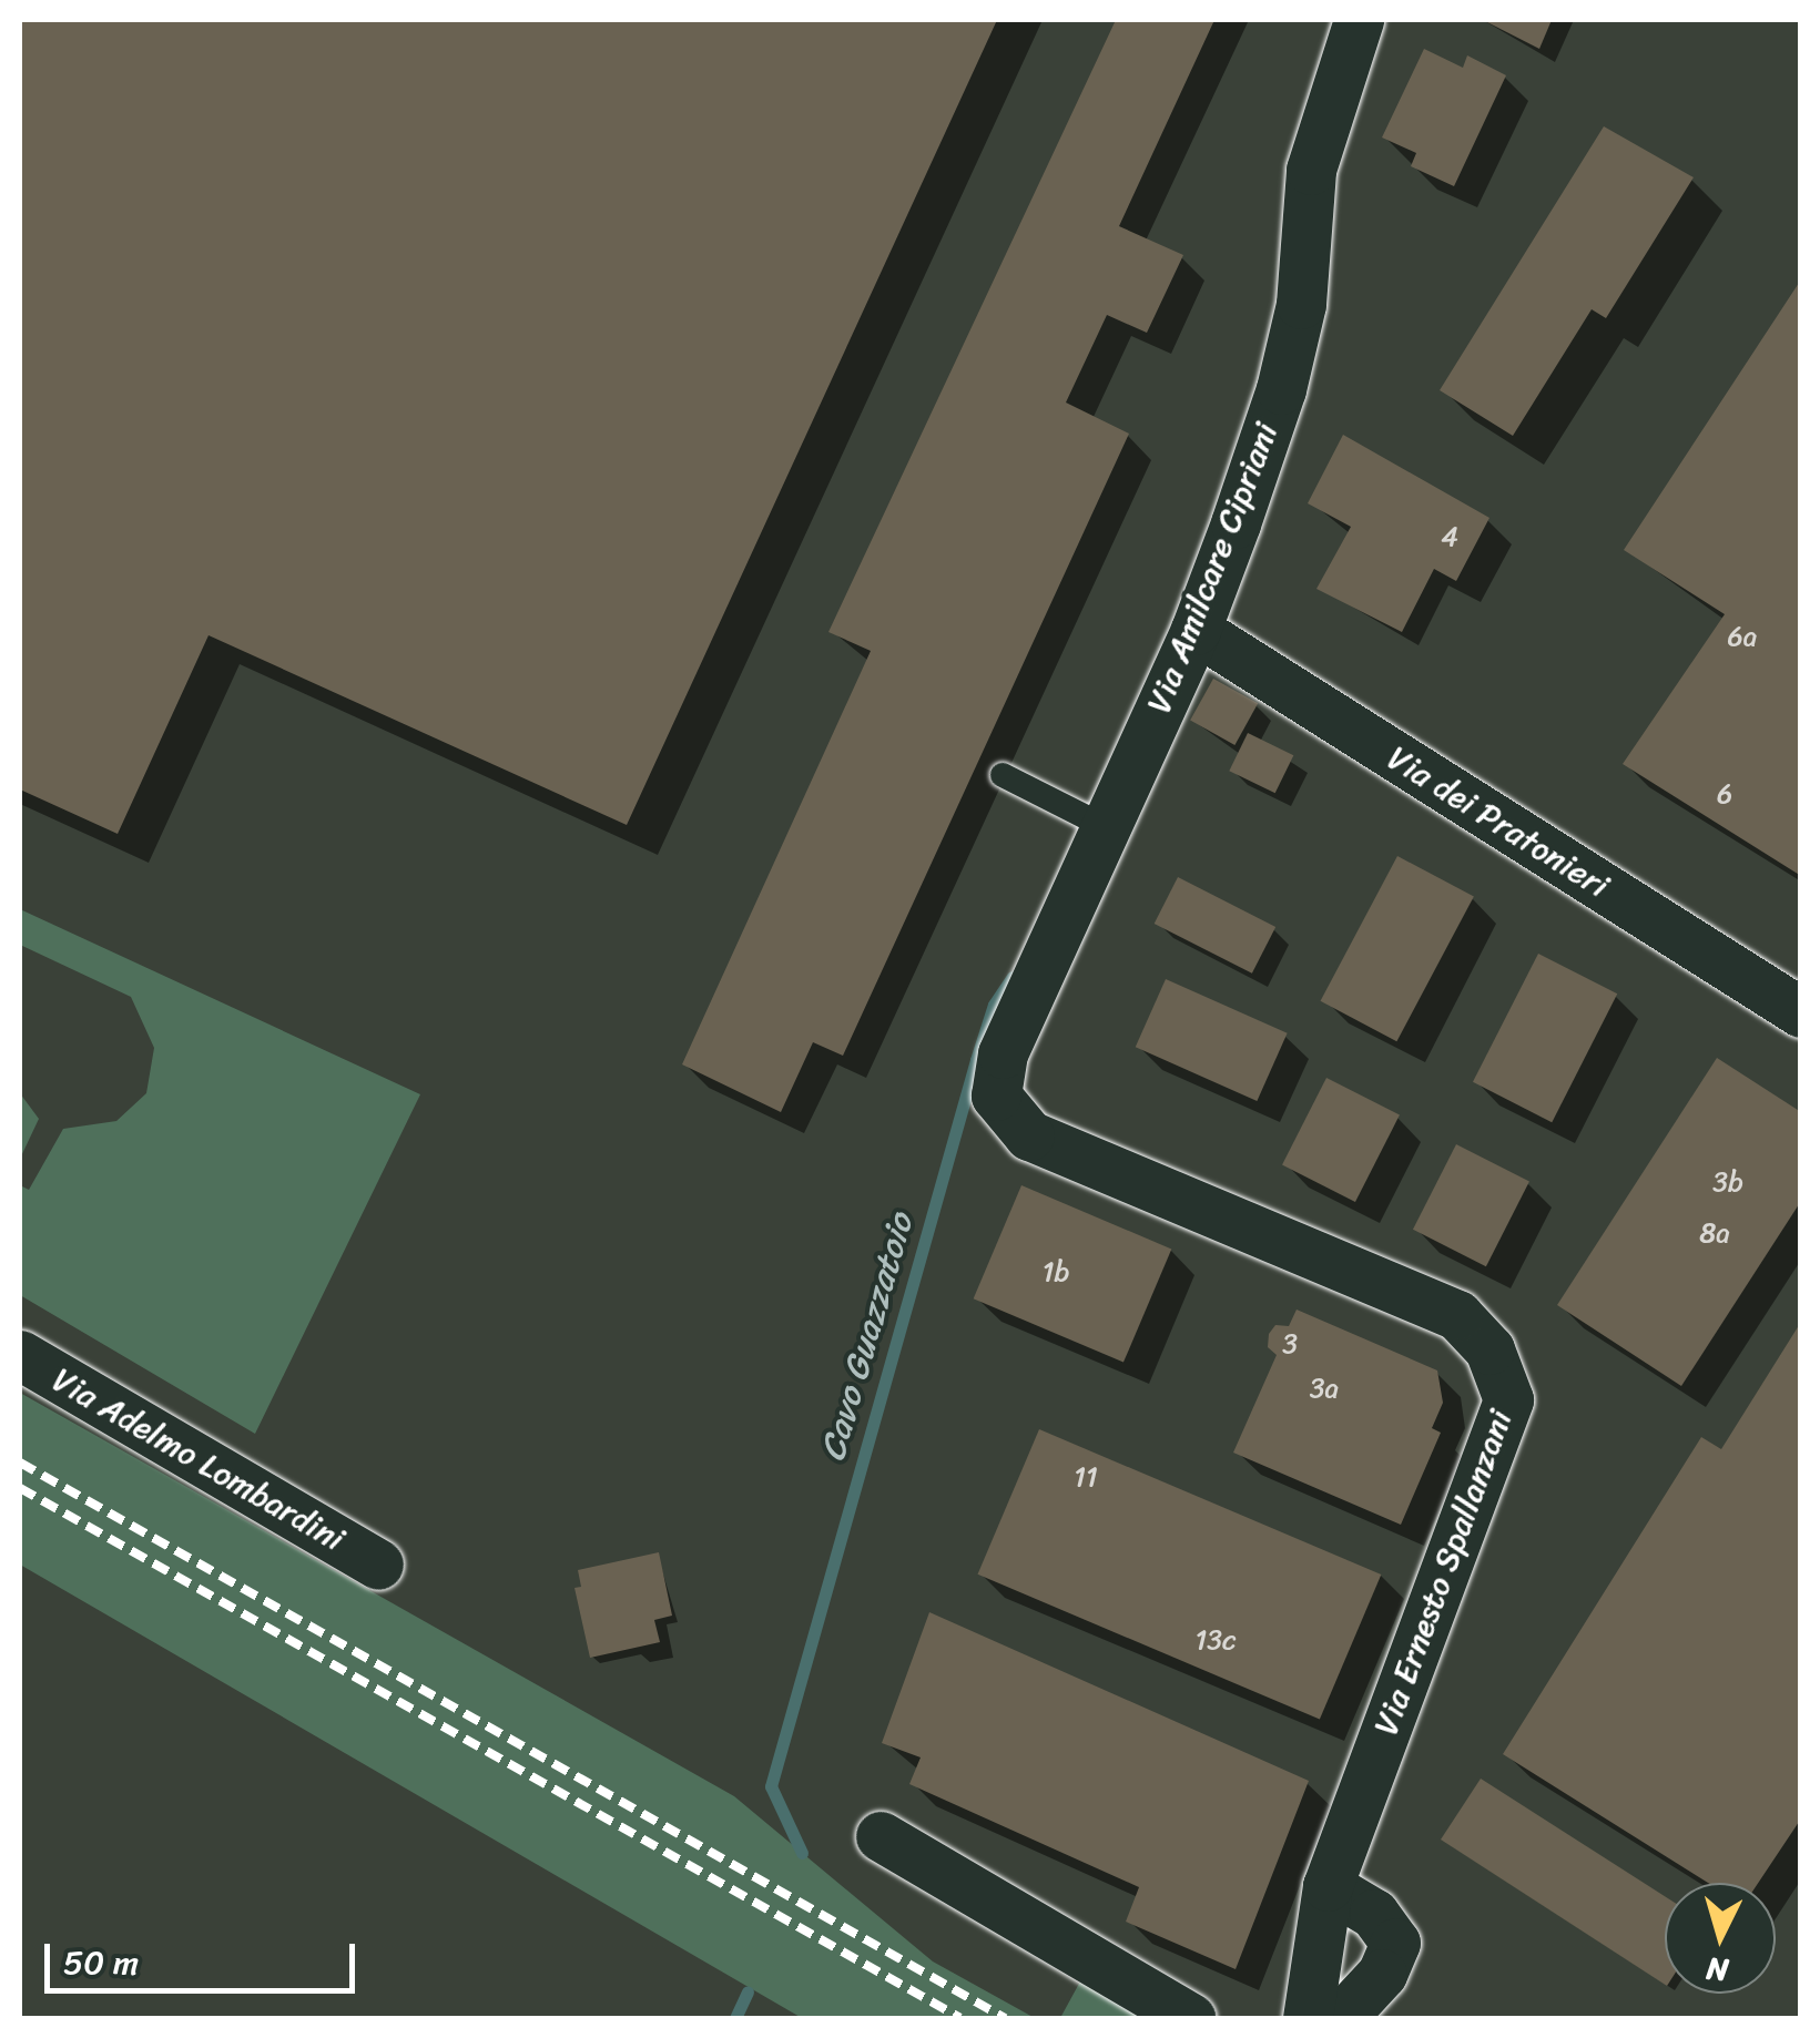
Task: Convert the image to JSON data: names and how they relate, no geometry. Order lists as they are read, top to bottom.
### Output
{
  "streets": {
    "street": [
      "Via Amilcare Cipriani",
      "Via dei Pratonieri",
      "Via Adelmo Lombardini",
      "Via Ernesto Spallanzani"
    ]
  },
  "crossings": [
    ["Via Amilcare Cipriani", "Via dei Pratonieri"],
    ["Via Amilcare Cipriani", "Via Ernesto Spallanzani"]
  ],
  "water": ["Cavo Guazzatoio"],
  "house_numbers": [
    "4",
    "6a",
    "6",
    "3b",
    "8a",
    "1b",
    "3",
    "3a",
    "11",
    "13c"
  ],
  "scale_bar": "50 m",
  "north": "bottom"
}
